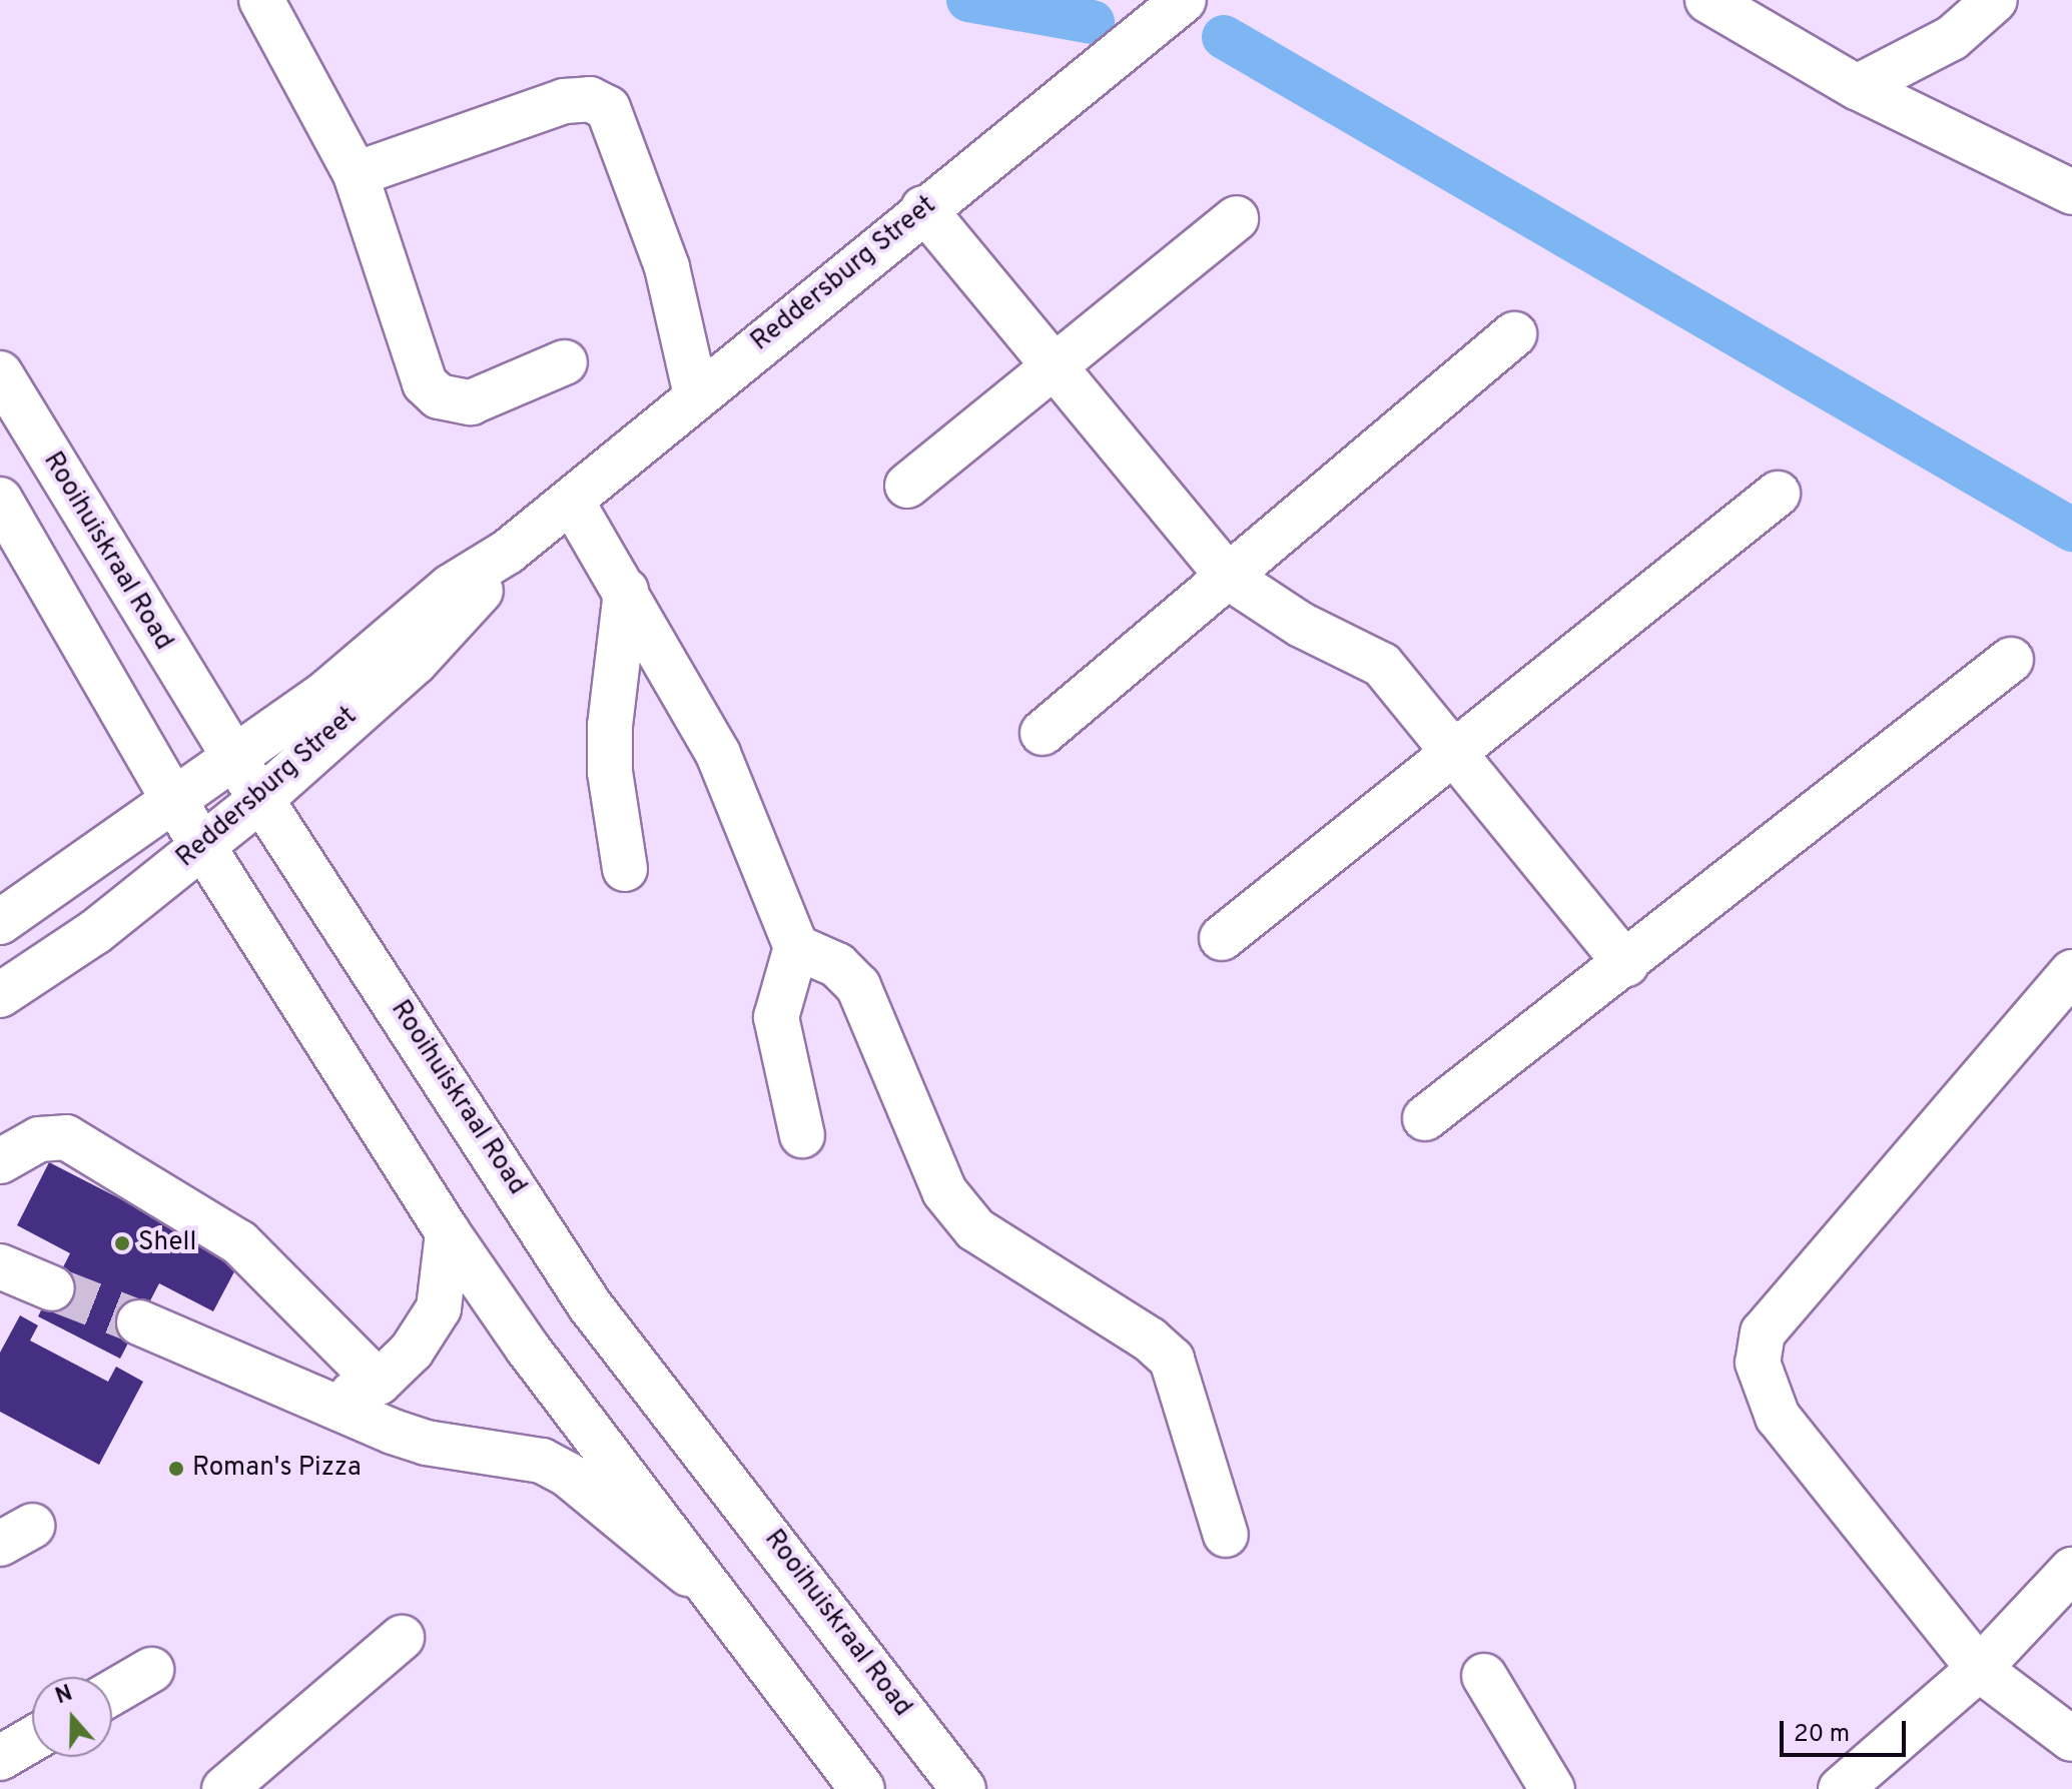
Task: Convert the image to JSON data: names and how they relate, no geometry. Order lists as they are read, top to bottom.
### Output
{
  "streets": {
    "street": ["Reddersburg Street", "Rooihuiskraal Road"]
  },
  "crossings": [
    ["Reddersburg Street", "Rooihuiskraal Road"]
  ],
  "places": ["Shell", "Roman's Pizza"],
  "scale_bar": "20 m",
  "north": "top"
}
